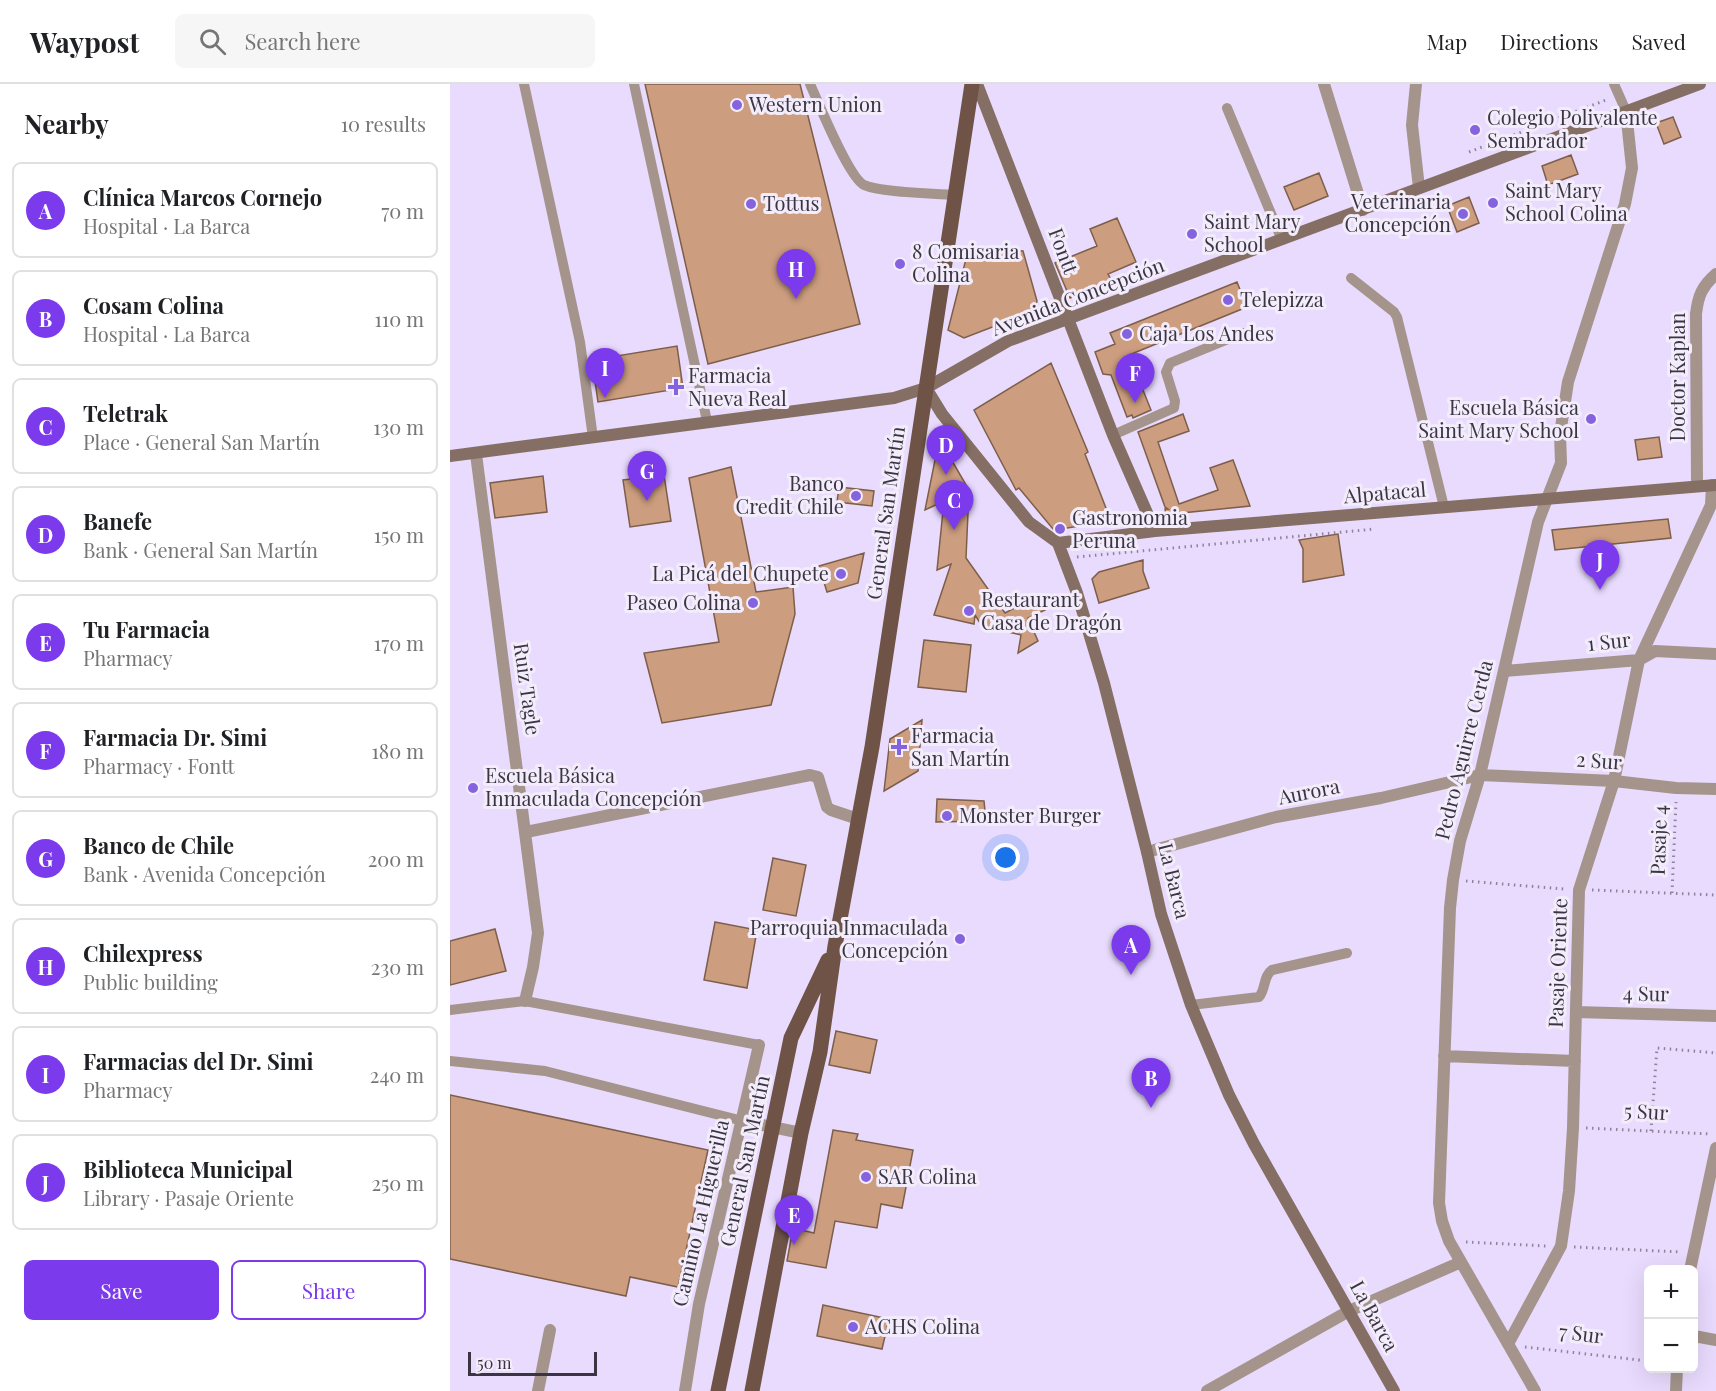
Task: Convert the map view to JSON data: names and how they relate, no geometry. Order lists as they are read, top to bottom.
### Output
{
  "streets": {
    "main road": [
      "Fontt",
      "Avenida Concepción",
      "Alpatacal",
      "General San Martín",
      "La Barca"
    ],
    "street": [
      "Doctor Kaplan",
      "1 Sur",
      "Ruiz Tagle",
      "Pedro Aguirre Cerda",
      "2 Sur",
      "Aurora",
      "Pasaje Oriente",
      "4 Sur",
      "Camino La Higuerilla"
    ],
    "path": ["Pasaje 4", "5 Sur", "7 Sur"]
  },
  "crossings": [
    ["Fontt", "Avenida Concepción"],
    ["Fontt", "Alpatacal"],
    ["Avenida Concepción", "General San Martín"],
    ["Avenida Concepción", "Ruiz Tagle"],
    ["Avenida Concepción", "Pedro Aguirre Cerda"],
    ["Doctor Kaplan", "Alpatacal"],
    ["Alpatacal", "Pedro Aguirre Cerda"],
    ["Alpatacal", "La Barca"],
    ["Alpatacal", "Pasaje Oriente"],
    ["1 Sur", "Pedro Aguirre Cerda"],
    ["1 Sur", "Pasaje Oriente"],
    ["Pedro Aguirre Cerda", "2 Sur"],
    ["Pedro Aguirre Cerda", "Aurora"],
    ["Pedro Aguirre Cerda", "Pasaje Oriente"],
    ["Pedro Aguirre Cerda", "7 Sur"],
    ["2 Sur", "Aurora"],
    ["2 Sur", "Pasaje 4"],
    ["2 Sur", "Pasaje Oriente"],
    ["Aurora", "La Barca"],
    ["Pasaje Oriente", "4 Sur"],
    ["Pasaje Oriente", "5 Sur"],
    ["Pasaje Oriente", "7 Sur"]
  ],
  "places": {
    "other": [
      "Western Union",
      "Colegio Polivalente Sembrador",
      "Saint Mary School Colina",
      "Tottus",
      "Veterinaria Concepción",
      "Saint Mary School",
      "8 Comisaria Colina",
      "Telepizza",
      "Caja Los Andes",
      "Escuela Básica Saint Mary School",
      "Banco Credit Chile",
      "Gastronomia Peruna",
      "La Picá del Chupete",
      "Paseo Colina",
      "Restaurant Casa de Dragón",
      "Escuela Básica Inmaculada Concepción",
      "Monster Burger",
      "Parroquia Inmaculada Concepción",
      "SAR Colina",
      "ACHS Colina"
    ],
    "health": ["Farmacia Nueva Real", "Farmacia San Martín"]
  },
  "scale_bar": "50 m",
  "page": {
    "header": "Waypost",
    "search": "Search here",
    "nav": ["Map", "Directions", "Saved"],
    "heading": ["Nearby", "10 results"],
    "list": [
      {
        "mark": "A",
        "name": "Clínica Marcos Cornejo",
        "note": "Hospital · La Barca",
        "value": "70 m"
      },
      {
        "mark": "B",
        "name": "Cosam Colina",
        "note": "Hospital · La Barca",
        "value": "110 m"
      },
      {
        "mark": "C",
        "name": "Teletrak",
        "note": "Place · General San Martín",
        "value": "130 m"
      },
      {
        "mark": "D",
        "name": "Banefe",
        "note": "Bank · General San Martín",
        "value": "150 m"
      },
      {
        "mark": "E",
        "name": "Tu Farmacia",
        "note": "Pharmacy",
        "value": "170 m"
      },
      {
        "mark": "F",
        "name": "Farmacia Dr. Simi",
        "note": "Pharmacy · Fontt",
        "value": "180 m"
      },
      {
        "mark": "G",
        "name": "Banco de Chile",
        "note": "Bank · Avenida Concepción",
        "value": "200 m"
      },
      {
        "mark": "H",
        "name": "Chilexpress",
        "note": "Public building",
        "value": "230 m"
      },
      {
        "mark": "I",
        "name": "Farmacias del Dr. Simi",
        "note": "Pharmacy",
        "value": "240 m"
      },
      {
        "mark": "J",
        "name": "Biblioteca Municipal",
        "note": "Library · Pasaje Oriente",
        "value": "250 m"
      }
    ],
    "pins": [
      "H",
      "I",
      "F",
      "D",
      "G",
      "C",
      "J",
      "A",
      "B",
      "E"
    ],
    "buttons": ["Save", "Share"],
    "map_buttons": ["+", "−"],
    "scale": "50 m"
  }
}
